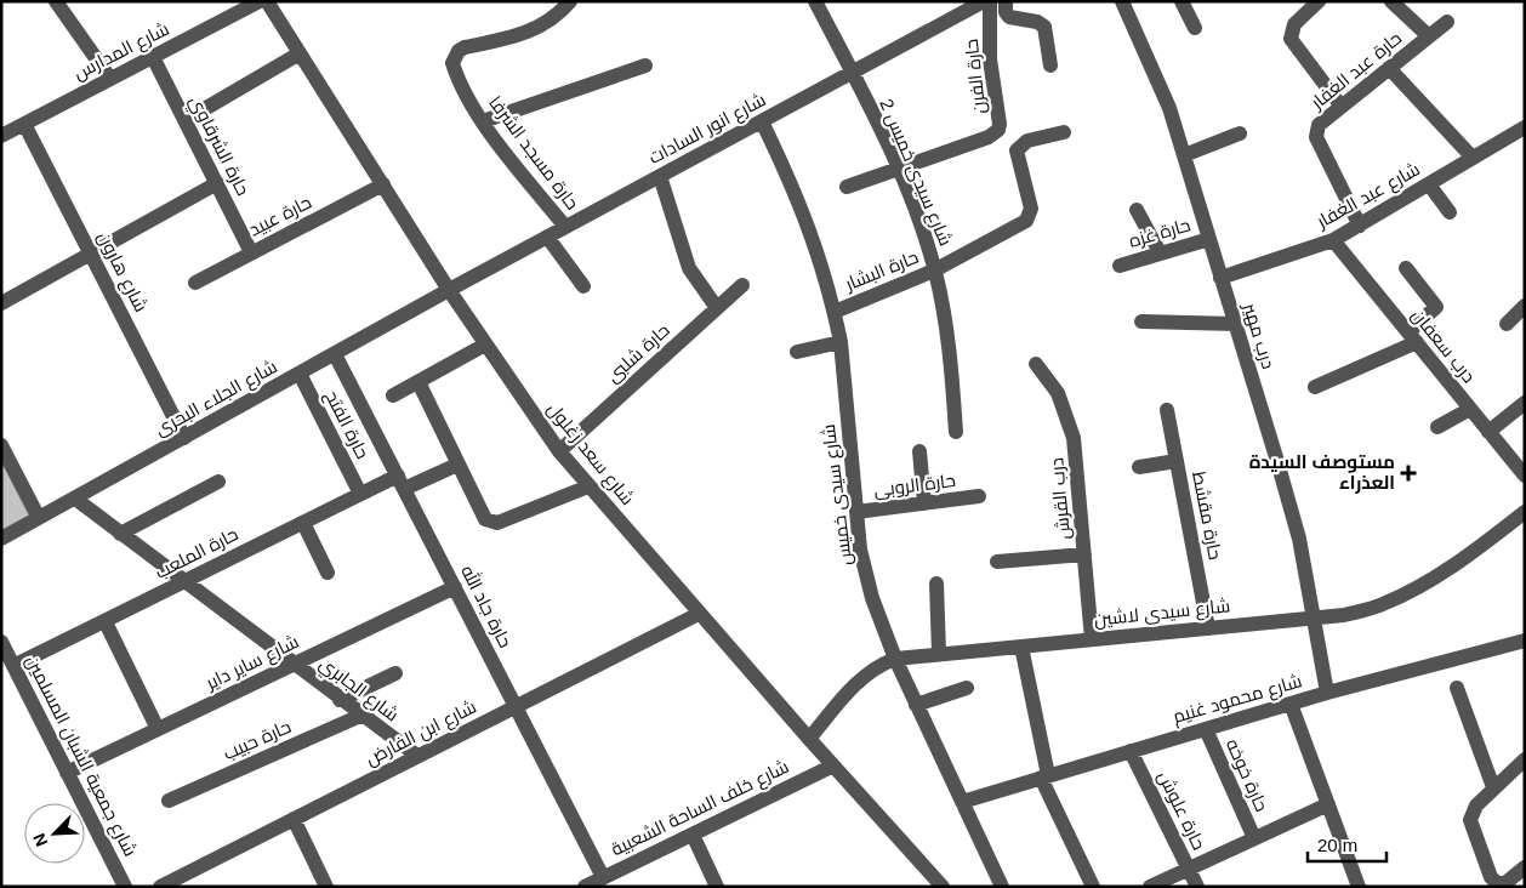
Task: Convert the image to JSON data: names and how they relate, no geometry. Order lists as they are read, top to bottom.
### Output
{
  "streets": {
    "street": [
      "شارع المدارس",
      "حارة عبد الغفار",
      "حارة الفرن",
      "شارع انور السادات",
      "حارة الشرقاوي",
      "حارة مسجد الشرفا",
      "شارع سيدى خميس 2",
      "شارع عبد الغفار",
      "حارة عبيد",
      "حارة غزه",
      "حارة البشار",
      "شارع هارون",
      "درب مهير",
      "درب سعفان",
      "حارة شلبى",
      "شارع الجلاء البحرى",
      "حارة الفتح",
      "شارع سعد زغلول",
      "حارة الروبى",
      "شارع سيدى خميس",
      "درب القرش",
      "حارة مقشط",
      "حارة الملعب",
      "حارة جاد الله",
      "شارع سيدى لاشين",
      "شارع ساير داير",
      "شارع الجابري",
      "شارع محمود غنيم",
      "شارع ابن الفارض",
      "حارة حبيب",
      "شارع جمعية الشبان المسلمين",
      "حارة خوخه",
      "شارع خلف الساحة الشعبية",
      "حارة علوش"
    ]
  },
  "crossings": [
    ["شارع المدارس", "حارة الشرقاوي"],
    ["شارع المدارس", "شارع هارون"],
    ["حارة عبد الغفار", "شارع عبد الغفار"],
    ["حارة الفرن", "شارع سيدى خميس 2"],
    ["شارع انور السادات", "حارة مسجد الشرفا"],
    ["شارع انور السادات", "شارع سيدى خميس 2"],
    ["شارع انور السادات", "شارع الجلاء البحرى"],
    ["شارع انور السادات", "شارع سعد زغلول"],
    ["شارع انور السادات", "شارع سيدى خميس"],
    ["حارة الشرقاوي", "حارة عبيد"],
    ["شارع سيدى خميس 2", "حارة البشار"],
    ["شارع عبد الغفار", "درب مهير"],
    ["شارع عبد الغفار", "درب سعفان"],
    ["حارة عبيد", "شارع سعد زغلول"],
    ["حارة غزه", "درب مهير"],
    ["حارة البشار", "شارع سيدى خميس"],
    ["شارع هارون", "شارع الجلاء البحرى"],
    ["درب مهير", "شارع سيدى لاشين"],
    ["درب مهير", "شارع محمود غنيم"],
    ["حارة شلبى", "شارع سعد زغلول"],
    ["شارع الجلاء البحرى", "حارة الفتح"],
    ["شارع الجلاء البحرى", "شارع سعد زغلول"],
    ["شارع الجلاء البحرى", "حارة جاد الله"],
    ["شارع الجلاء البحرى", "شارع الجابري"],
    ["حارة الفتح", "حارة الملعب"],
    ["شارع سعد زغلول", "شارع سيدى لاشين"],
    ["شارع سعد زغلول", "شارع ابن الفارض"],
    ["شارع سعد زغلول", "شارع خلف الساحة الشعبية"],
    ["حارة الروبى", "شارع سيدى خميس"],
    ["شارع سيدى خميس", "شارع سيدى لاشين"],
    ["شارع سيدى خميس", "شارع محمود غنيم"],
    ["درب القرش", "شارع سيدى لاشين"],
    ["حارة مقشط", "شارع سيدى لاشين"],
    ["حارة الملعب", "حارة جاد الله"],
    ["حارة الملعب", "شارع الجابري"],
    ["حارة الملعب", "شارع جمعية الشبان المسلمين"],
    ["حارة جاد الله", "شارع ساير داير"],
    ["حارة جاد الله", "شارع ابن الفارض"],
    ["حارة جاد الله", "شارع خلف الساحة الشعبية"],
    ["شارع ساير داير", "شارع الجابري"],
    ["شارع ساير داير", "شارع جمعية الشبان المسلمين"],
    ["شارع الجابري", "شارع ابن الفارض"],
    ["شارع الجابري", "حارة حبيب"],
    ["شارع محمود غنيم", "حارة خوخه"],
    ["شارع محمود غنيم", "حارة علوش"]
  ],
  "places": {
    "health": ["مستوصف السيدة العذراء"]
  },
  "scale_bar": "20 m",
  "north": "bottom left"
}
